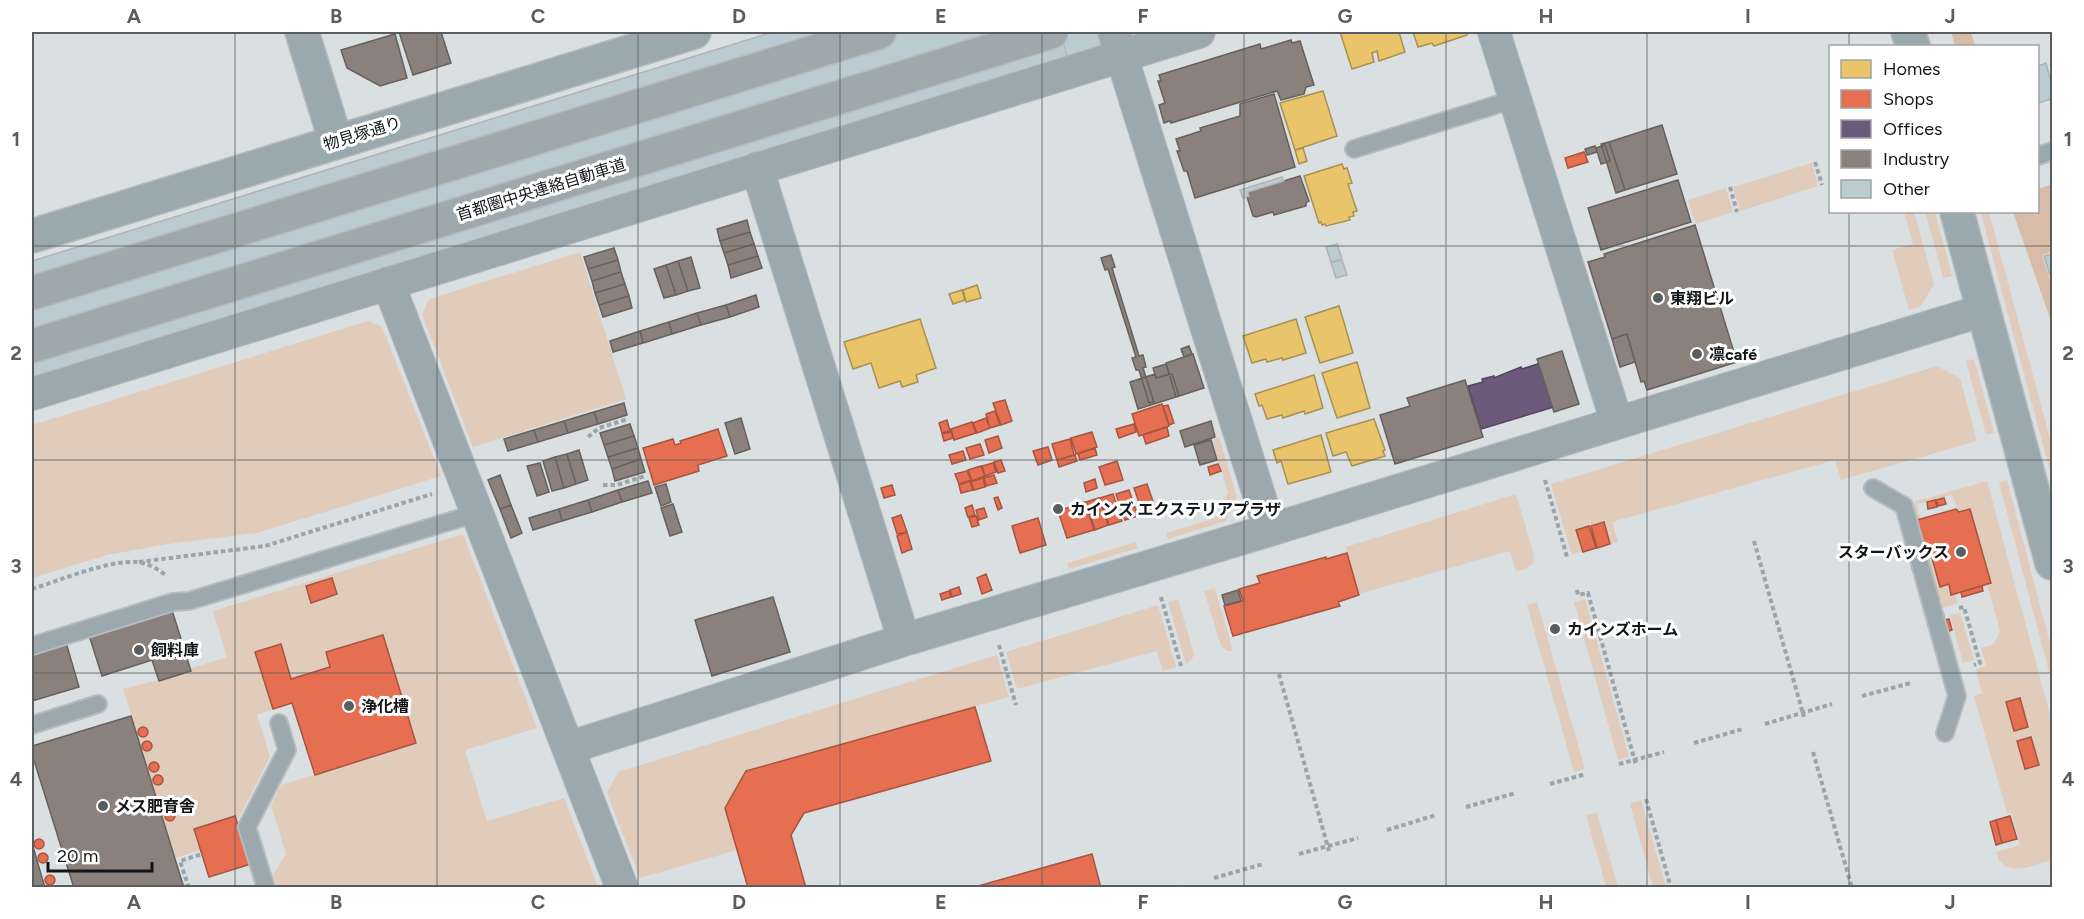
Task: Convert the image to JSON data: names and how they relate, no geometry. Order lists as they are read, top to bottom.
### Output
{
  "streets": {
    "highway": ["首都圏中央連絡自動車道"],
    "street": ["物見塚通り"]
  },
  "places": [
    "東翔ビル",
    "凛café",
    "カインズ エクステリアプラザ",
    "スターバックス",
    "カインズホーム",
    "飼料庫",
    "浄化槽",
    "メス肥育舎"
  ],
  "legend": [
    "Homes",
    "Shops",
    "Offices",
    "Industry",
    "Other"
  ],
  "scale_bar": "20 m",
  "grid": {
    "columns": [
      "A",
      "B",
      "C",
      "D",
      "E",
      "F",
      "G",
      "H",
      "I",
      "J"
    ],
    "rows": [
      "1",
      "2",
      "3",
      "4"
    ]
  }
}
